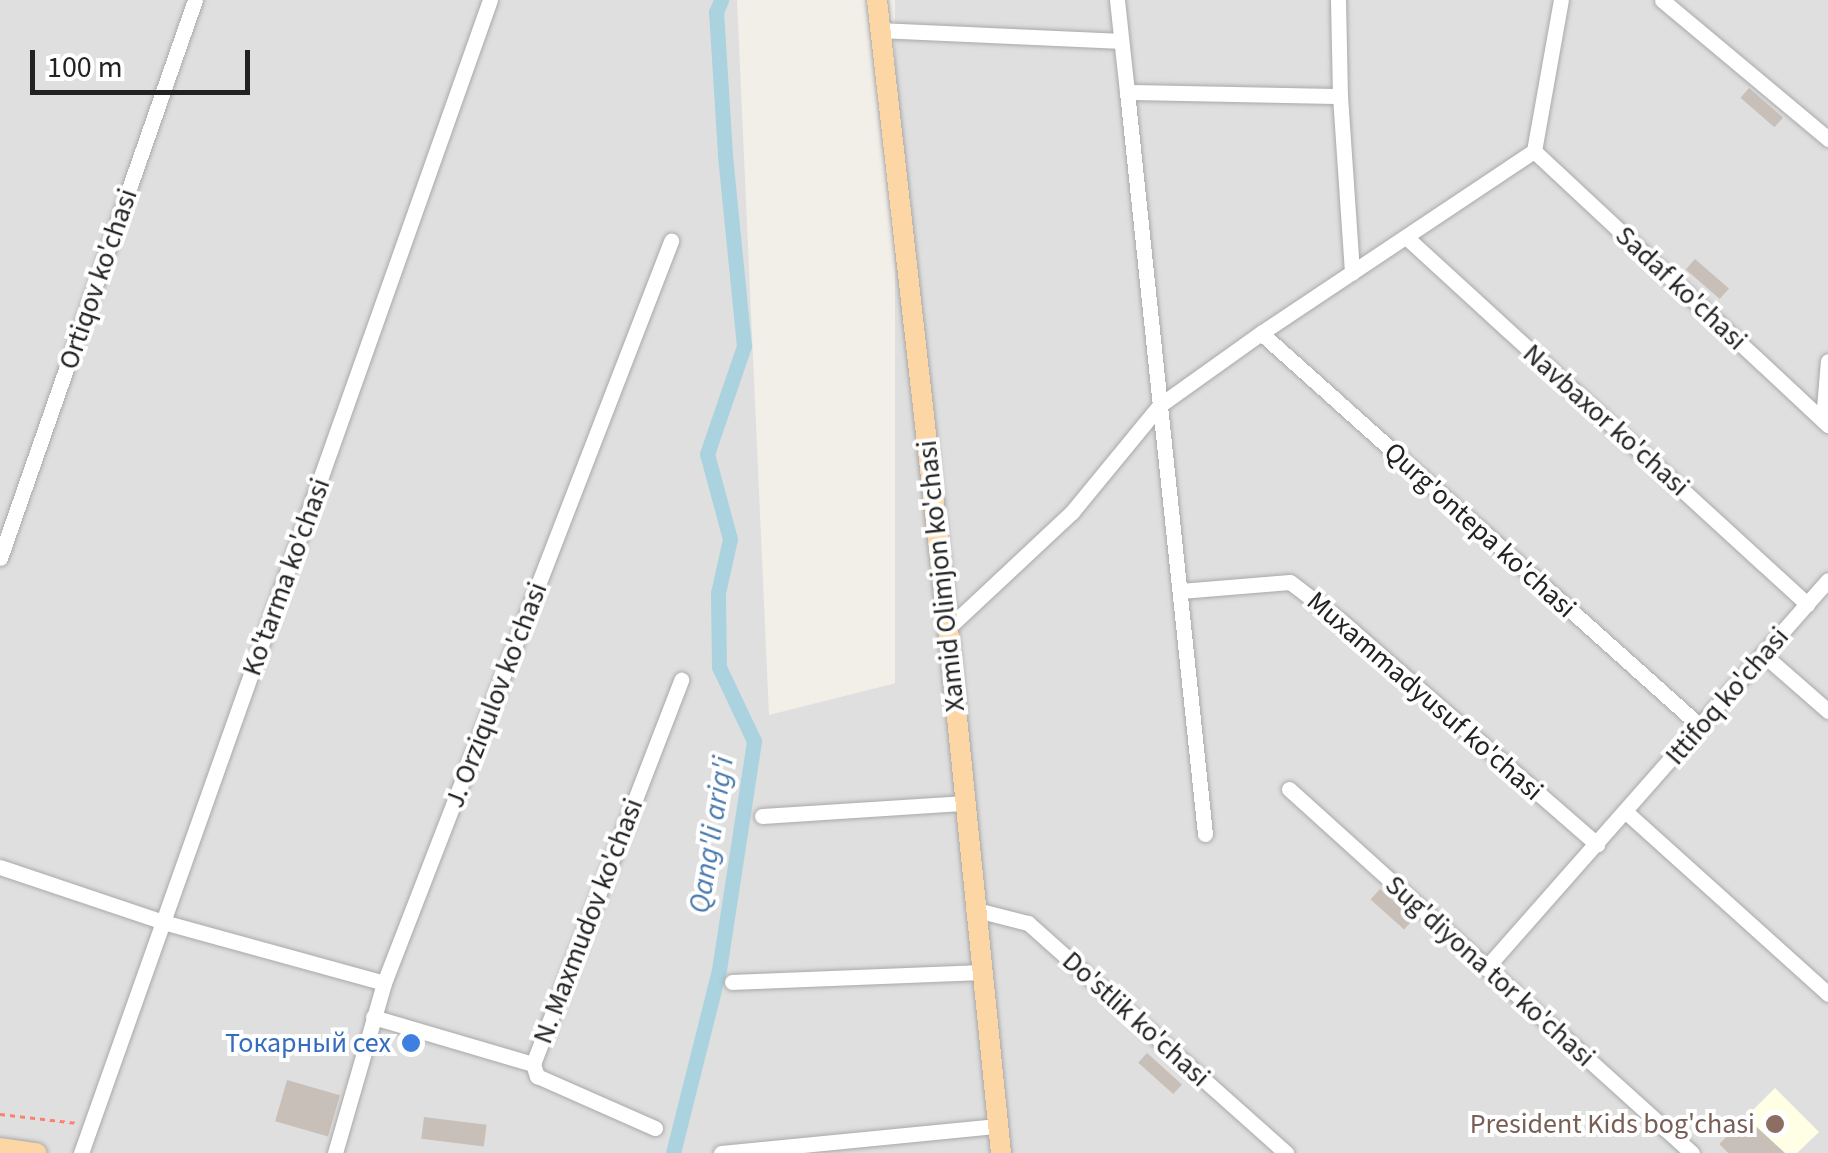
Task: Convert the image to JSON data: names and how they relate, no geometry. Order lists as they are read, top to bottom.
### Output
{
  "streets": {
    "main road": ["Xamid Olimjon ko'chasi"],
    "street": [
      "Ortiqov ko'chasi",
      "Sadaf ko'chasi",
      "Navbaxor ko'chasi",
      "Qurg'ontepa ko'chasi",
      "Ko'tarma ko'chasi",
      "J. Orziqulov ko'chasi",
      "Muxammadyusuf ko'chasi",
      "Ittifoq ko'chasi",
      "N. Maxmudov ko'chasi",
      "Sug'diyona tor ko'chasi",
      "Do'stlik ko'chasi"
    ]
  },
  "crossings": [
    ["Navbaxor ko'chasi", "Ittifoq ko'chasi"],
    ["Qurg'ontepa ko'chasi", "Ittifoq ko'chasi"],
    ["Xamid Olimjon ko'chasi", "Do'stlik ko'chasi"],
    ["J. Orziqulov ko'chasi", "N. Maxmudov ko'chasi"],
    ["Muxammadyusuf ko'chasi", "Ittifoq ko'chasi"],
    ["Ittifoq ko'chasi", "Sug'diyona tor ko'chasi"]
  ],
  "water": ["Qang'li arig'i"],
  "places": ["Токарный сех", "President Kids bog'chasi"],
  "scale_bar": "100 m"
}
